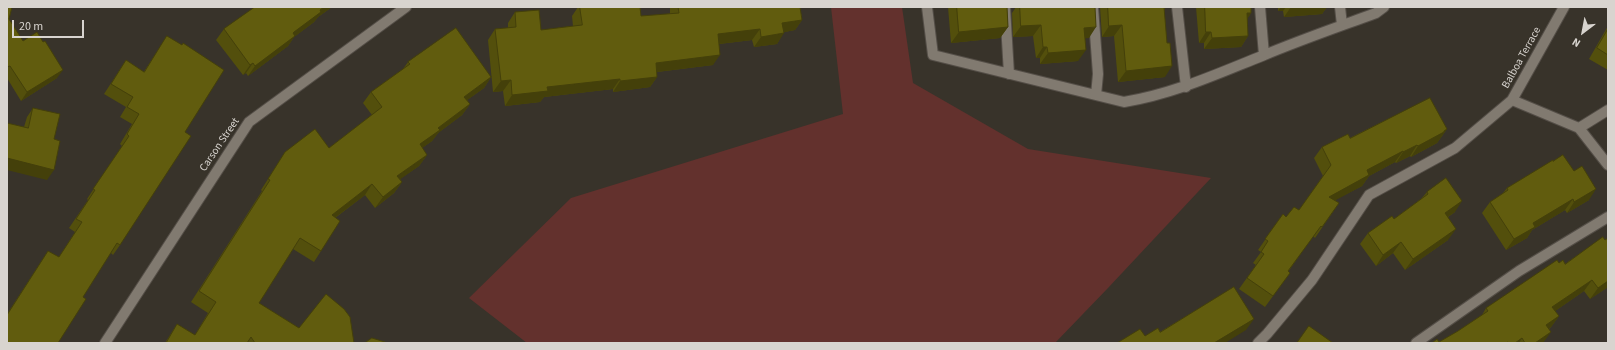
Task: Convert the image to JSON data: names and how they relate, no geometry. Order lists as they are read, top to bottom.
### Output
{
  "streets": {
    "street": ["Balboa Terrace", "Carson Street"]
  },
  "scale_bar": "20 m",
  "north": "bottom left"
}
